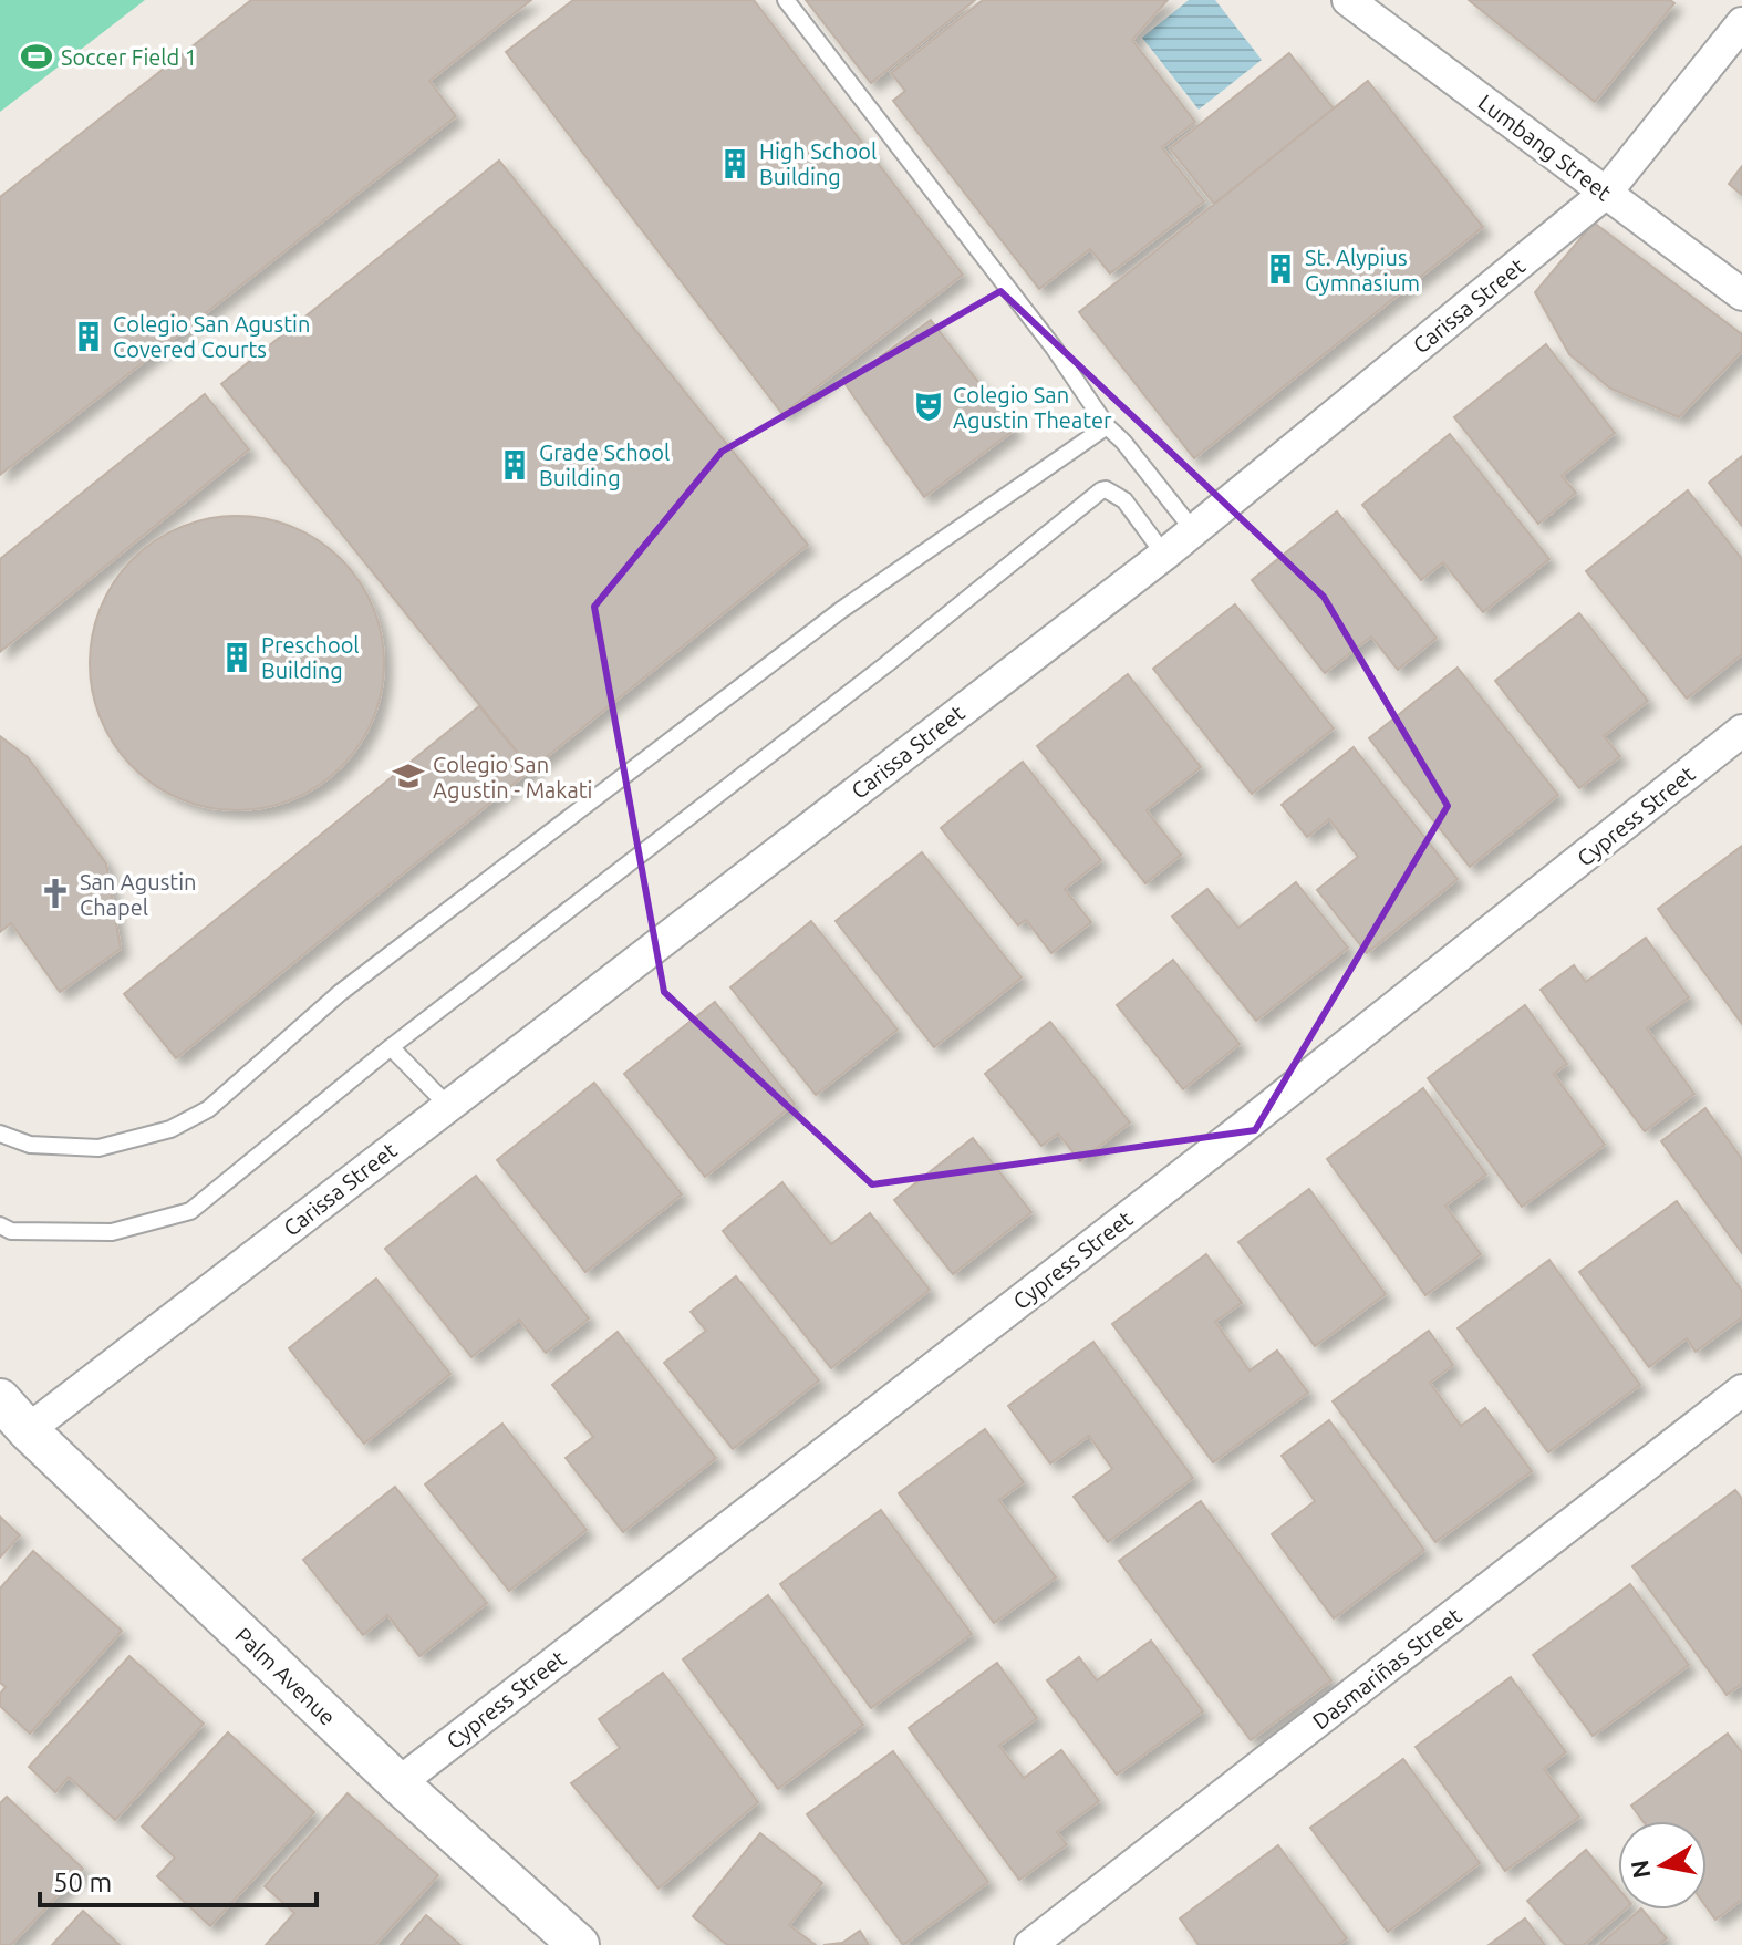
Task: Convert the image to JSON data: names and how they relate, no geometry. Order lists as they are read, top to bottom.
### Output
{
  "streets": {
    "street": [
      "Lumbang Street",
      "Carissa Street",
      "Cypress Street",
      "Dasmariñas Street",
      "Palm Avenue"
    ]
  },
  "crossings": [
    ["Lumbang Street", "Carissa Street"],
    ["Carissa Street", "Palm Avenue"],
    ["Cypress Street", "Palm Avenue"]
  ],
  "places": {
    "sports": ["Soccer Field 1"],
    "building": [
      "High School Building",
      "St. Alypius Gymnasium",
      "Colegio San Agustin Covered Courts",
      "Grade School Building",
      "Preschool Building"
    ],
    "theatre": ["Colegio San Agustin Theater"],
    "school or university": ["Colegio San Agustin - Makati"],
    "church": ["San Agustin Chapel"]
  },
  "scale_bar": "50 m",
  "north": "left"
}
